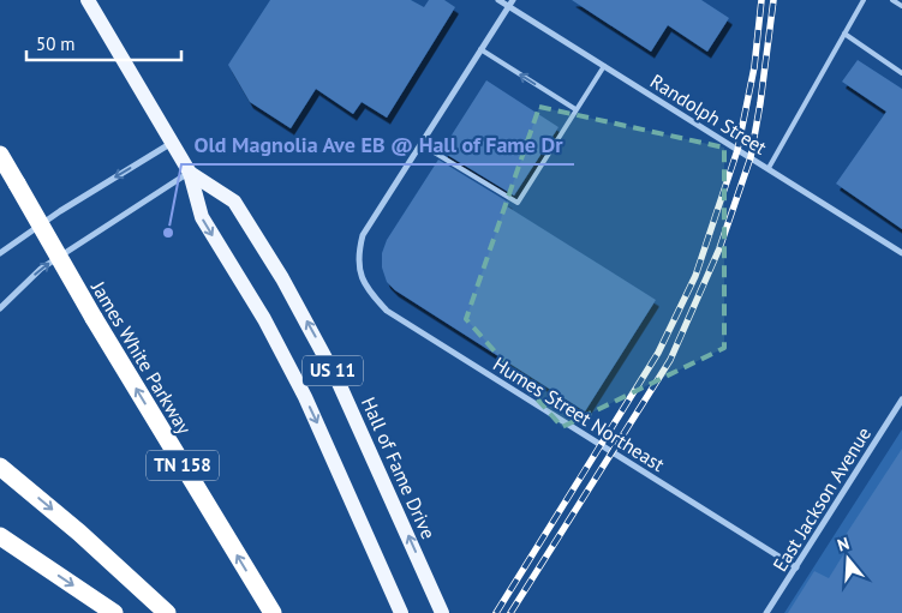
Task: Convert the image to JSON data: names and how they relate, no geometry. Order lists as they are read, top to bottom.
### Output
{
  "streets": {
    "highway": ["James White Parkway", "TN 158"],
    "main road": ["US 11", "Hall of Fame Drive"],
    "street": ["Randolph Street", "Humes Street Northeast", "East Jackson Avenue"]
  },
  "crossings": [
    ["Humes Street Northeast", "East Jackson Avenue"]
  ],
  "places": ["Old Magnolia Ave EB @ Hall of Fame Dr"],
  "scale_bar": "50 m",
  "north": "top"
}
